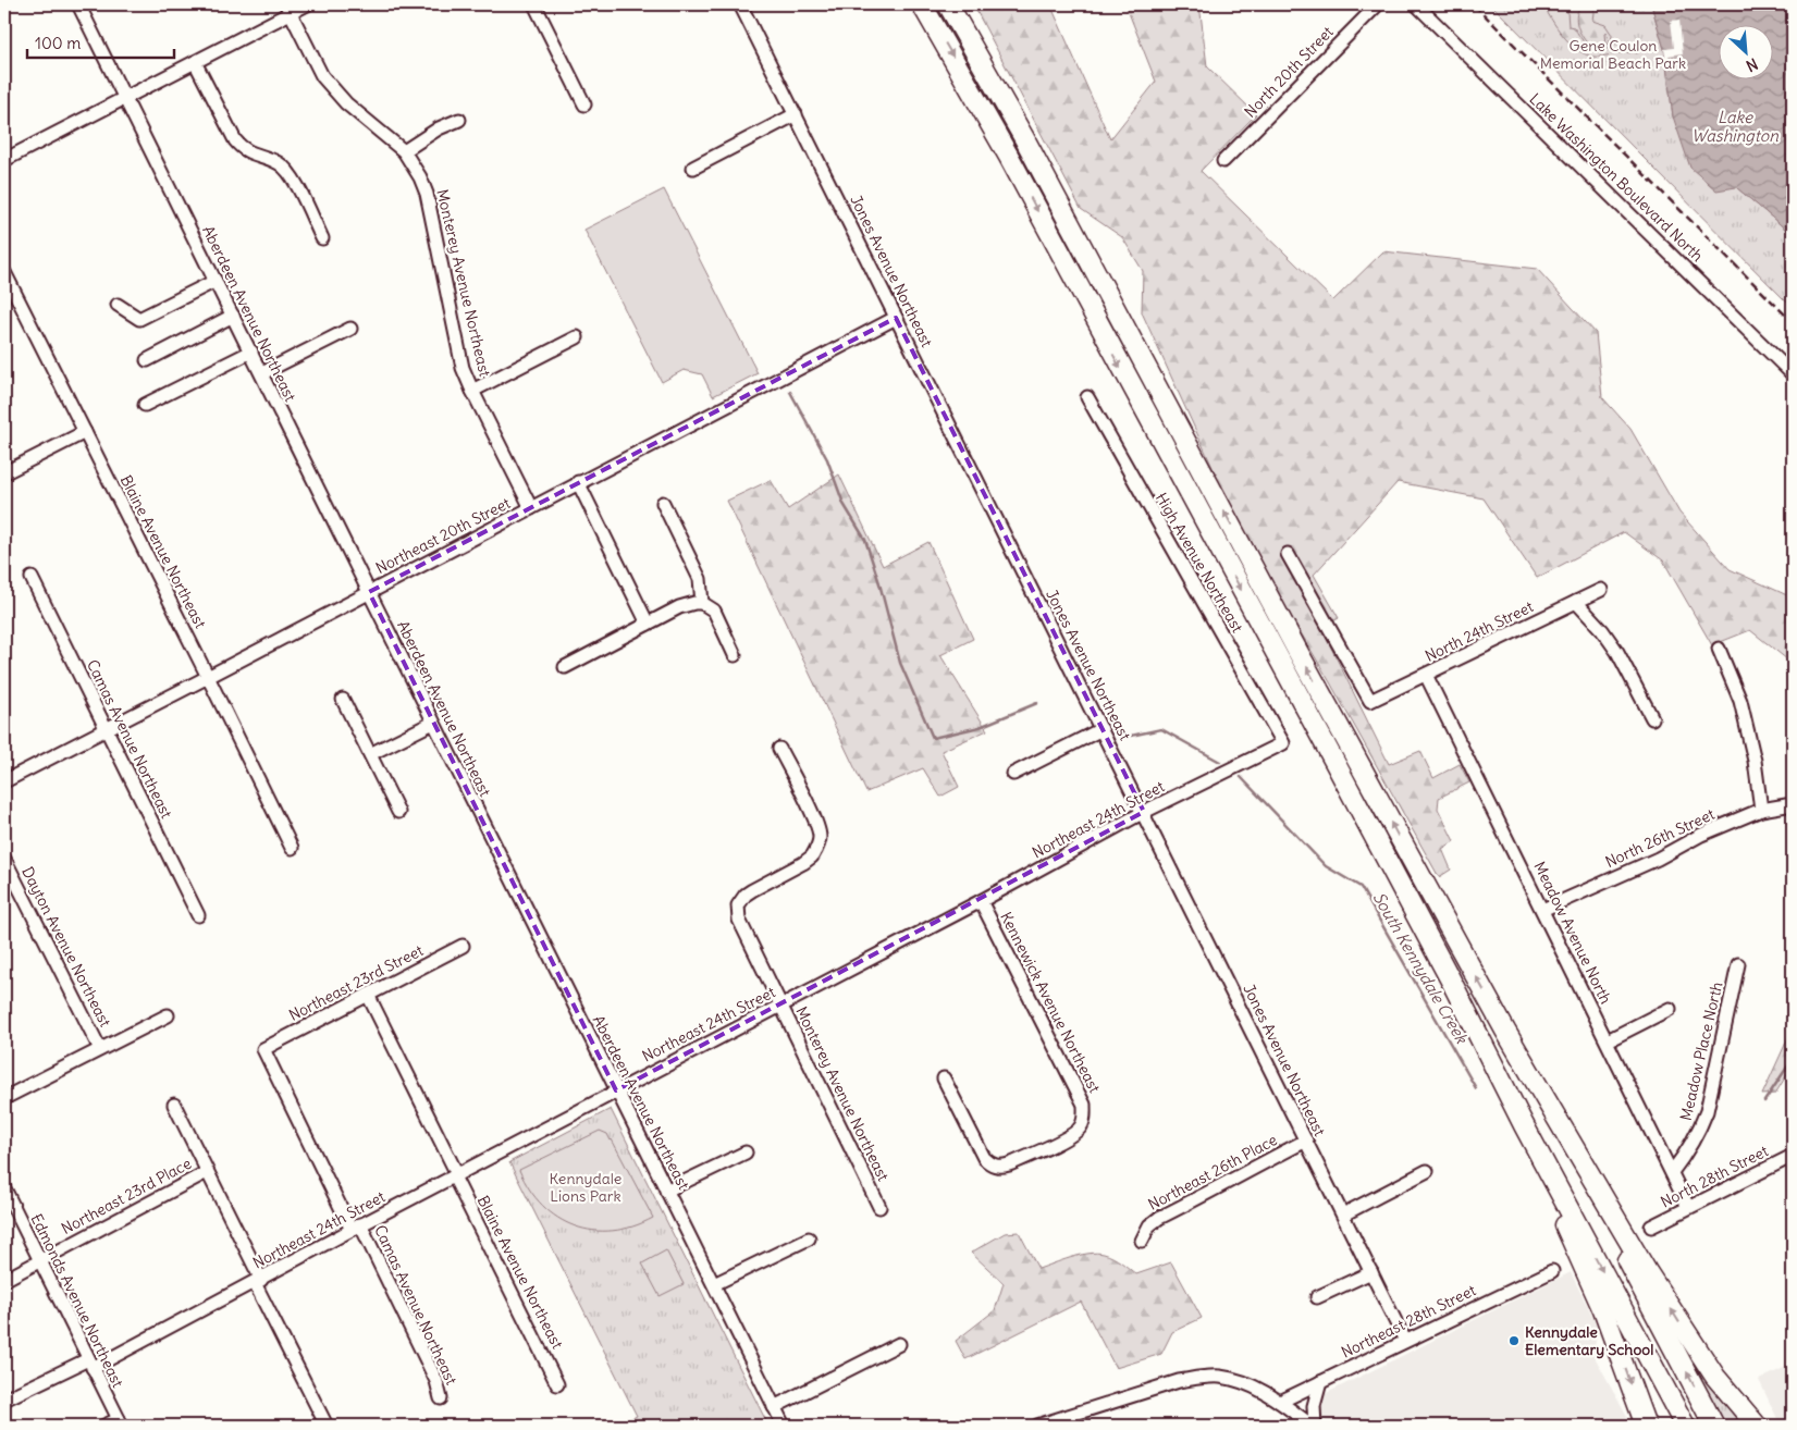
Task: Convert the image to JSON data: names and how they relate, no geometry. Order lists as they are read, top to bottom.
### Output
{
  "streets": {
    "street": [
      "North 20th Street",
      "Lake Washington Boulevard North",
      "Jones Avenue Northeast",
      "Monterey Avenue Northeast",
      "Aberdeen Avenue Northeast",
      "Northeast 20th Street",
      "Blaine Avenue Northeast",
      "High Avenue Northeast",
      "North 24th Street",
      "Camas Avenue Northeast",
      "Northeast 24th Street",
      "North 26th Street",
      "Meadow Avenue North",
      "Dayton Avenue Northeast",
      "Northeast 23rd Street",
      "Kennewick Avenue Northeast",
      "Meadow Place North",
      "Northeast 26th Place",
      "North 28th Street",
      "Northeast 23rd Place",
      "Edmonds Avenue Northeast",
      "Northeast 28th Street"
    ]
  },
  "crossings": [
    ["Jones Avenue Northeast", "Northeast 20th Street"],
    ["Jones Avenue Northeast", "Northeast 24th Street"],
    ["Jones Avenue Northeast", "Northeast 26th Place"],
    ["Jones Avenue Northeast", "Northeast 28th Street"],
    ["Monterey Avenue Northeast", "Northeast 20th Street"],
    ["Monterey Avenue Northeast", "Northeast 24th Street"],
    ["Aberdeen Avenue Northeast", "Northeast 20th Street"],
    ["Aberdeen Avenue Northeast", "Northeast 24th Street"],
    ["Northeast 20th Street", "Blaine Avenue Northeast"],
    ["Northeast 20th Street", "Camas Avenue Northeast"],
    ["Blaine Avenue Northeast", "Northeast 24th Street"],
    ["Blaine Avenue Northeast", "Northeast 23rd Street"],
    ["High Avenue Northeast", "Northeast 24th Street"],
    ["North 24th Street", "Meadow Avenue North"],
    ["Camas Avenue Northeast", "Northeast 24th Street"],
    ["Camas Avenue Northeast", "Northeast 23rd Street"],
    ["Northeast 24th Street", "Kennewick Avenue Northeast"],
    ["Northeast 24th Street", "Edmonds Avenue Northeast"],
    ["North 26th Street", "Meadow Avenue North"],
    ["Meadow Avenue North", "Meadow Place North"],
    ["Meadow Avenue North", "North 28th Street"],
    ["Northeast 23rd Place", "Edmonds Avenue Northeast"]
  ],
  "water": ["Lake Washington", "South Kennydale Creek"],
  "parks": ["Gene Coulon Memorial Beach Park", "Kennydale Lions Park"],
  "places": ["Kennydale Elementary School"],
  "scale_bar": "100 m",
  "north": "bottom right"
}
